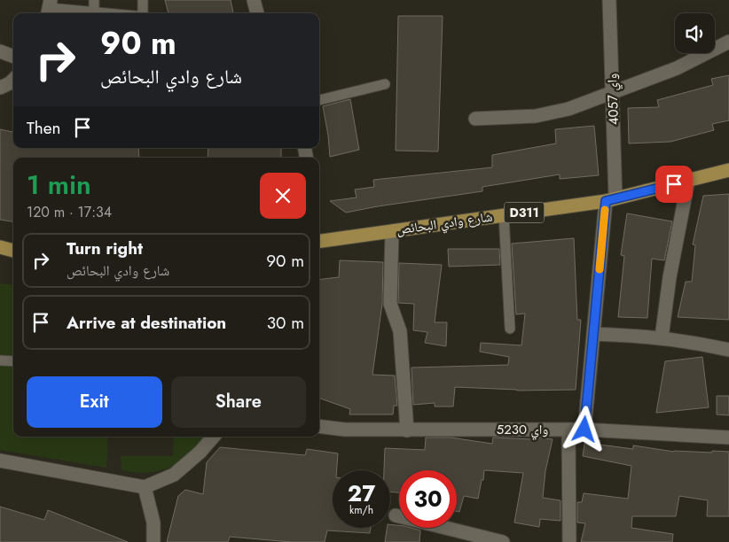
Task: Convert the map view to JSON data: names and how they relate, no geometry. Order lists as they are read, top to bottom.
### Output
{
  "streets": {
    "main road": ["D311", "شارع وادي البحائص"],
    "street": ["واي 4057", "واي 5230"]
  },
  "crossings": [
    ["واي 4057", "شارع وادي البحائص"],
    ["واي 4057", "واي 5230"]
  ],
  "page": {
    "turn": ["90 m", "شارع وادي البحائص"],
    "then": "Then",
    "heading": ["1 min", "120 m · 17:34"],
    "list": [
      {
        "name": "Turn right",
        "note": "شارع وادي البحائص",
        "value": "90 m"
      },
      {
        "name": "Arrive at destination",
        "value": "30 m"
      }
    ],
    "buttons": ["Exit", "Share"],
    "speed": "27 km/h",
    "limit": "30"
  }
}
